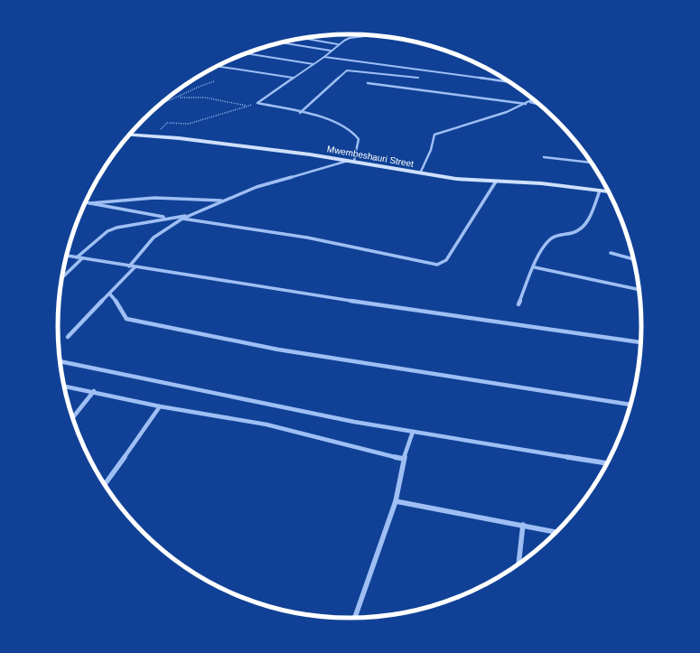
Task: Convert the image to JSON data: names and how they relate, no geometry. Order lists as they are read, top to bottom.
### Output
{
  "streets": {
    "street": ["Mwembeshauri Street"]
  }
}
